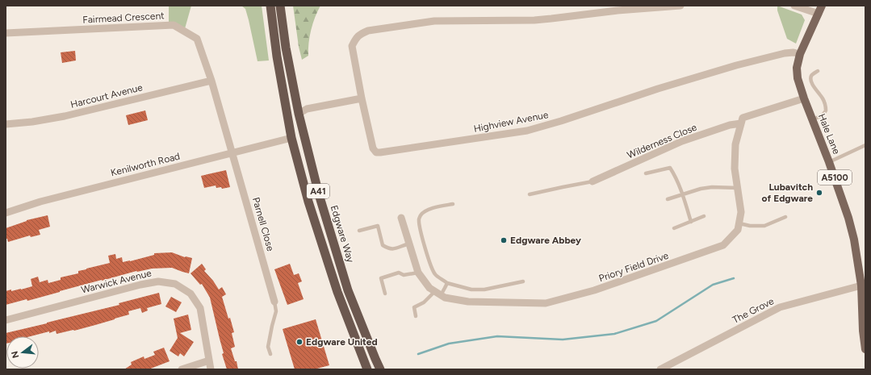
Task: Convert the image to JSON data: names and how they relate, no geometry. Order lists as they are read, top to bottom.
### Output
{
  "streets": {
    "highway": ["A41", "Edgware Way"],
    "main road": ["Hale Lane", "A5100"],
    "street": [
      "Fairmead Crescent",
      "Harcourt Avenue",
      "Highview Avenue",
      "Wilderness Close",
      "Kenilworth Road",
      "Parnell Close",
      "Priory Field Drive",
      "Warwick Avenue",
      "The Grove"
    ]
  },
  "crossings": [
    ["Fairmead Crescent", "Harcourt Avenue"],
    ["Fairmead Crescent", "Kenilworth Road"],
    ["Fairmead Crescent", "Parnell Close"],
    ["Highview Avenue", "Hale Lane"],
    ["Hale Lane", "The Grove"],
    ["Wilderness Close", "Priory Field Drive"],
    ["Kenilworth Road", "A41"],
    ["Kenilworth Road", "Parnell Close"]
  ],
  "places": ["Lubavitch of Edgware", "Edgware Abbey", "Edgware United"],
  "north": "left"
}
